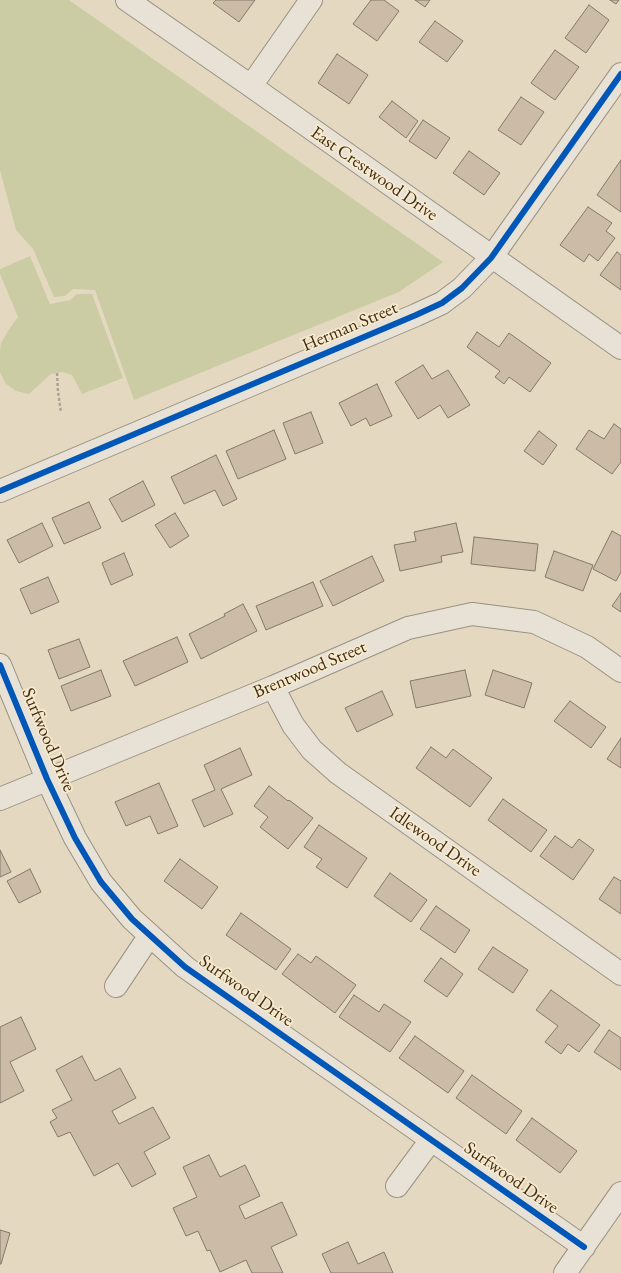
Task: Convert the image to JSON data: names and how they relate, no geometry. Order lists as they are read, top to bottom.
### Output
{
  "streets": {
    "street": [
      "East Crestwood Drive",
      "Herman Street",
      "Brentwood Street",
      "Surfwood Drive",
      "Idlewood Drive"
    ]
  },
  "crossings": [
    ["East Crestwood Drive", "Herman Street"],
    ["Brentwood Street", "Surfwood Drive"],
    ["Brentwood Street", "Idlewood Drive"]
  ]
}
